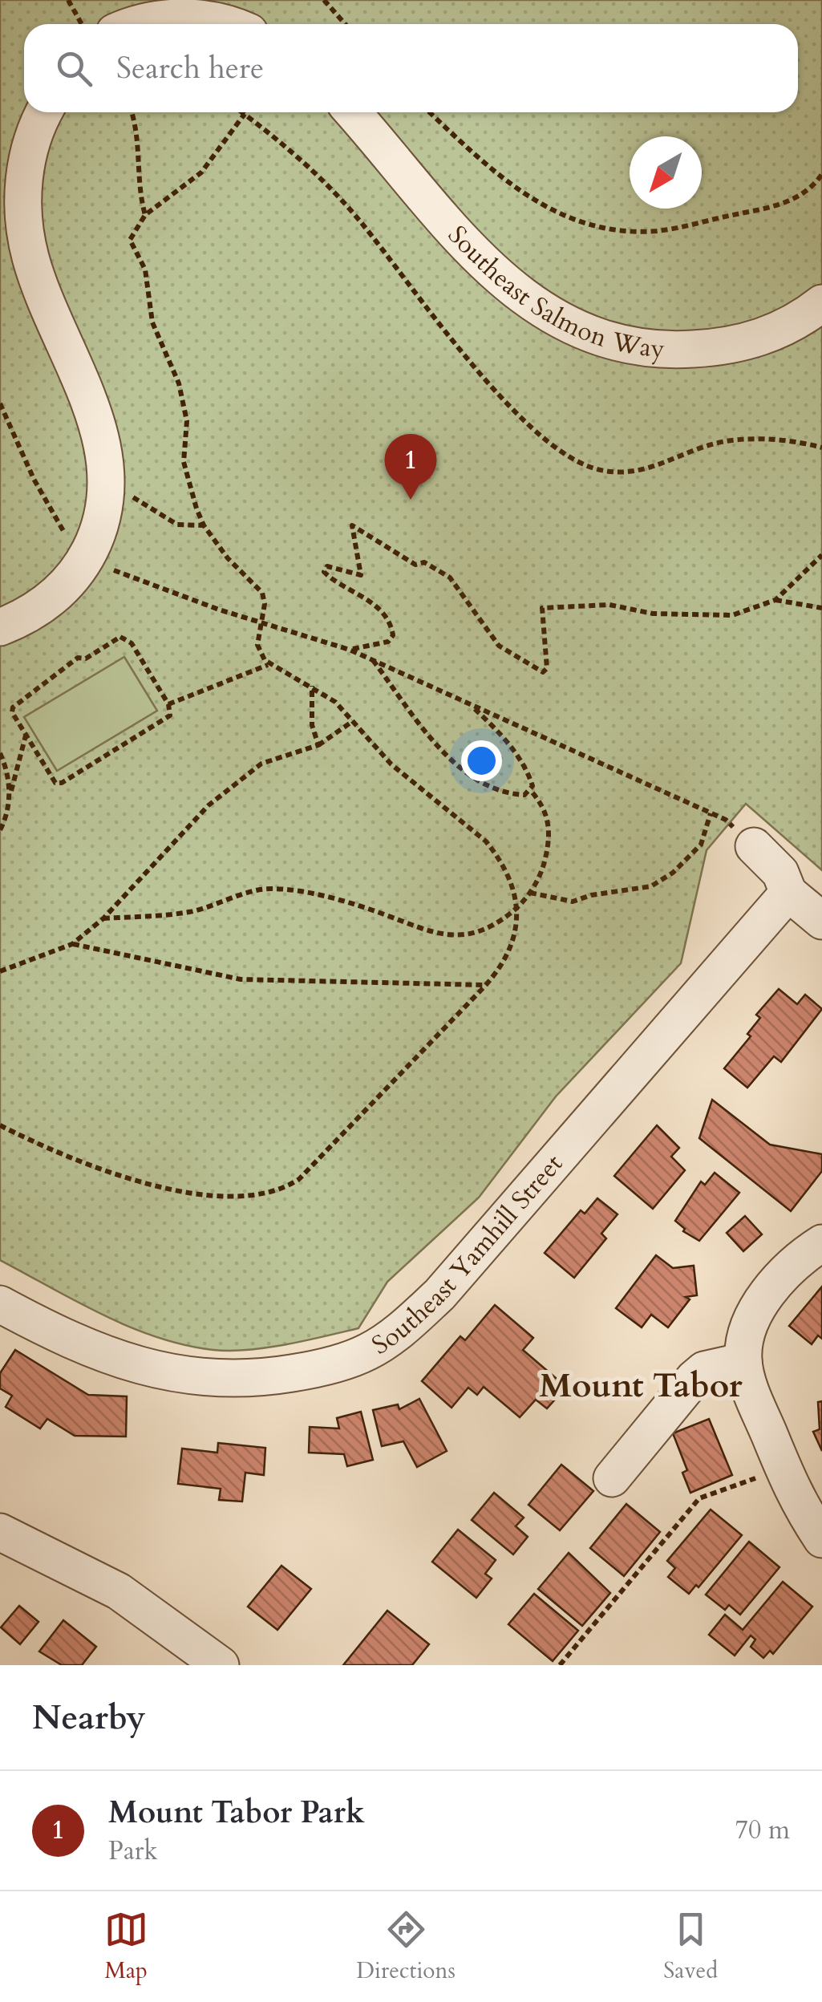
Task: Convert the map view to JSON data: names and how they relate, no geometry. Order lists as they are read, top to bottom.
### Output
{
  "streets": {
    "street": ["Southeast Salmon Way", "Southeast Yamhill Street"]
  },
  "districts": ["Mount Tabor"],
  "north": "bottom left",
  "page": {
    "search": "Search here",
    "pins": "1",
    "heading": "Nearby",
    "list": [
      {
        "mark": "1",
        "name": "Mount Tabor Park",
        "note": "Park",
        "value": "70 m"
      }
    ],
    "nav": ["Map", "Directions", "Saved"]
  }
}
